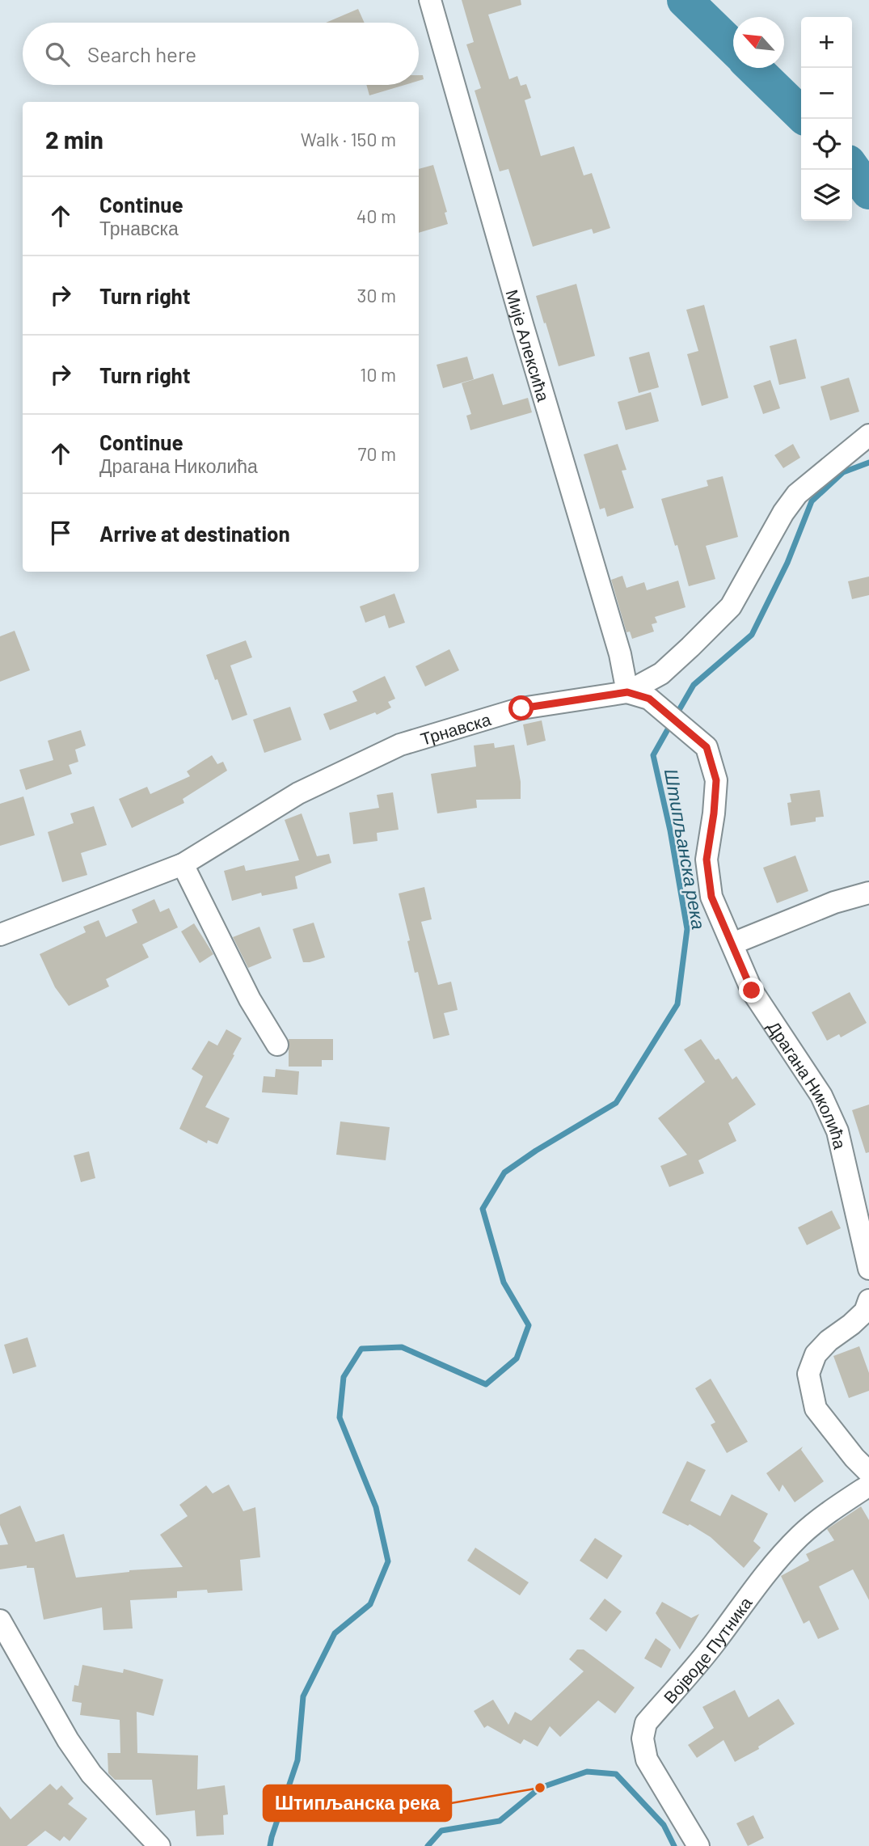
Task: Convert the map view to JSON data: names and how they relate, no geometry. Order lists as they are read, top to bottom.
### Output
{
  "streets": {
    "street": [
      "Мије Алексића",
      "Трнавска",
      "Драгана Николића",
      "Војводе Путника"
    ]
  },
  "crossings": [
    ["Мије Алексића", "Трнавска"],
    ["Мије Алексића", "Драгана Николића"],
    ["Трнавска", "Драгана Николића"]
  ],
  "water": ["Штипљанска река"],
  "places": ["Штипљанска река"],
  "north": "top left",
  "page": {
    "map_buttons": ["+", "−"],
    "search": "Search here",
    "heading": ["2 min", "Walk · 150 m"],
    "list": [
      ["Continue", "Трнавска", "40 m"],
      ["Turn right", "30 m"],
      ["Turn right", "10 m"],
      ["Continue", "Драгана Николића", "70 m"],
      "Arrive at destination"
    ]
  }
}
